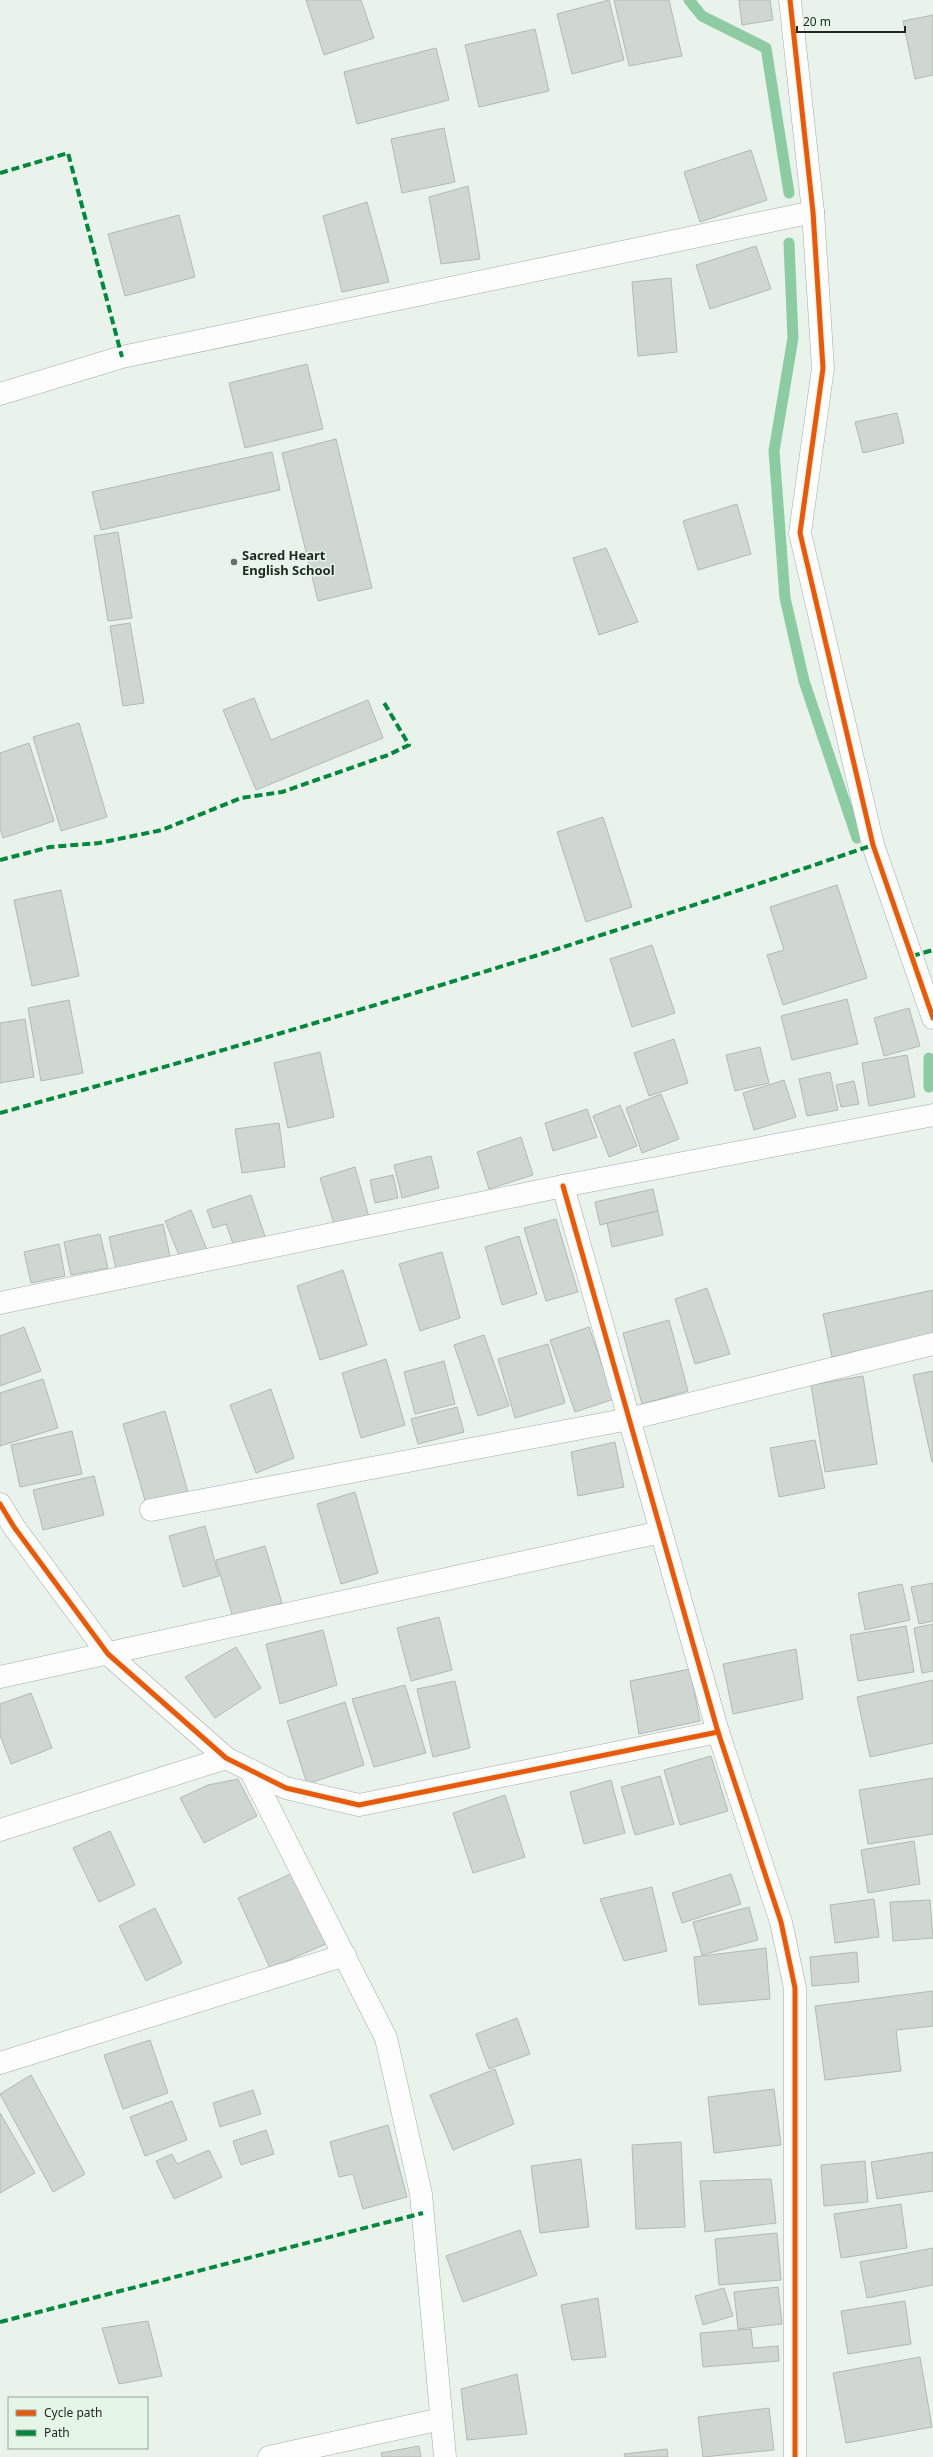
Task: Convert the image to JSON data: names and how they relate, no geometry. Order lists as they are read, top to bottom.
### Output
{
  "places": ["Sacred Heart English School"],
  "legend": ["Cycle path", "Path"],
  "scale_bar": "20 m"
}
